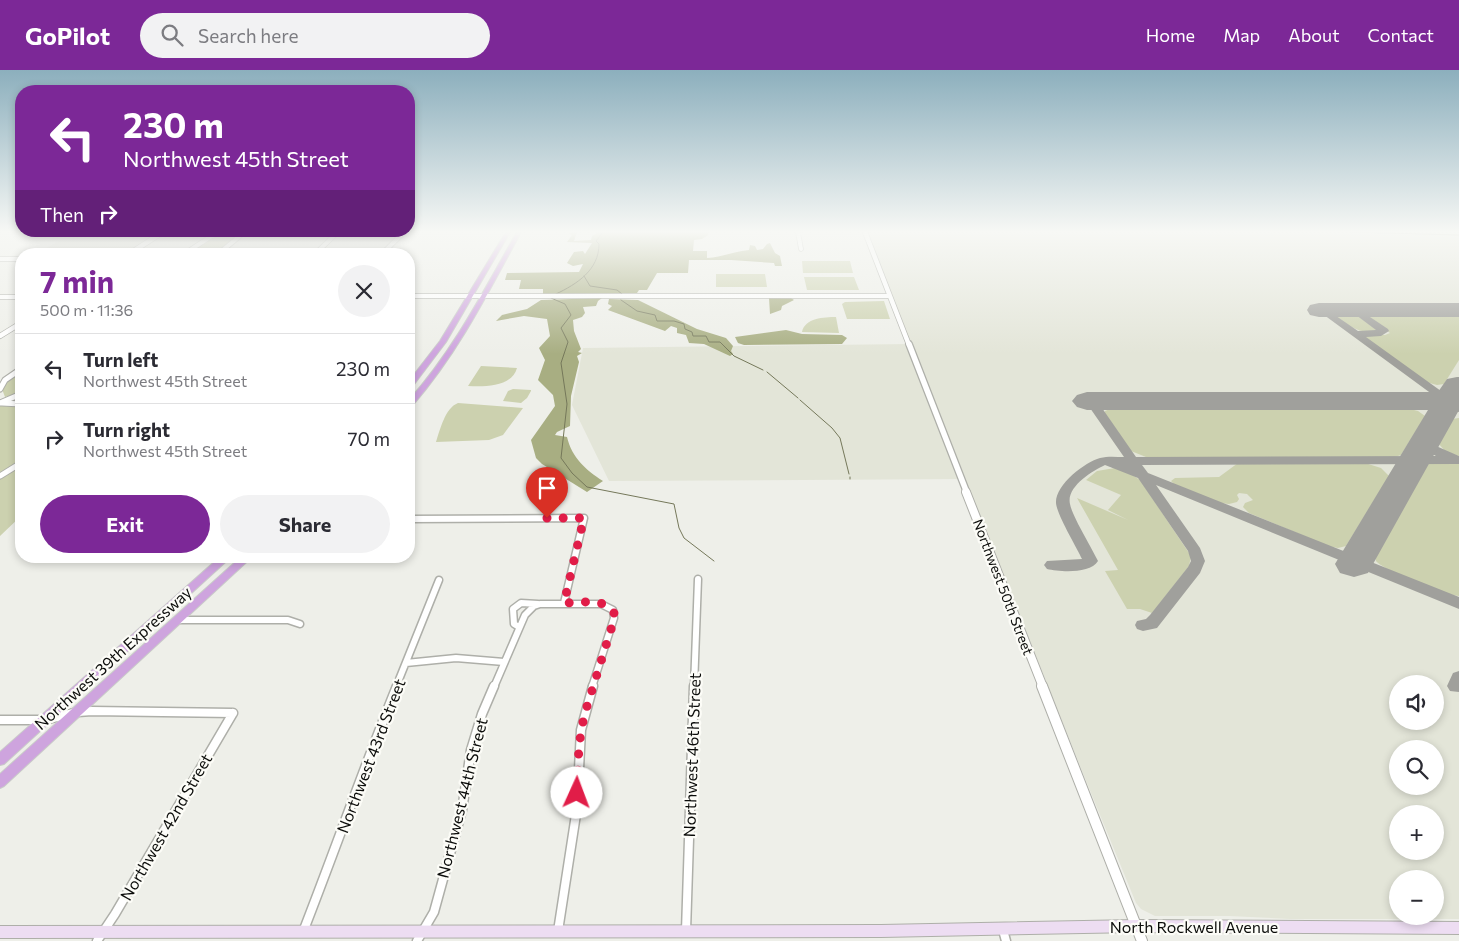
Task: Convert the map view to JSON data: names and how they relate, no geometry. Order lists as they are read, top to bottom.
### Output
{
  "streets": {
    "highway": ["Northwest 39th Expressway"],
    "main road": ["North Rockwell Avenue"],
    "street": [
      "Northwest 50th Street",
      "Northwest 46th Street",
      "Northwest 43rd Street",
      "Northwest 44th Street",
      "Northwest 42nd Street"
    ]
  },
  "crossings": [
    ["Northwest 50th Street", "North Rockwell Avenue"],
    ["Northwest 39th Expressway", "Northwest 42nd Street"],
    ["Northwest 46th Street", "North Rockwell Avenue"],
    ["Northwest 43rd Street", "North Rockwell Avenue"],
    ["Northwest 44th Street", "North Rockwell Avenue"],
    ["Northwest 42nd Street", "North Rockwell Avenue"]
  ],
  "page": {
    "header": "GoPilot",
    "search": "Search here",
    "nav": [
      "Home",
      "Map",
      "About",
      "Contact"
    ],
    "turn": ["230 m", "Northwest 45th Street"],
    "then": "Then",
    "heading": ["7 min", "500 m · 11:36"],
    "list": [
      {
        "name": "Turn left",
        "note": "Northwest 45th Street",
        "value": "230 m"
      },
      {
        "name": "Turn right",
        "note": "Northwest 45th Street",
        "value": "70 m"
      }
    ],
    "buttons": ["Exit", "Share"],
    "map_buttons": ["+", "−"]
  }
}
